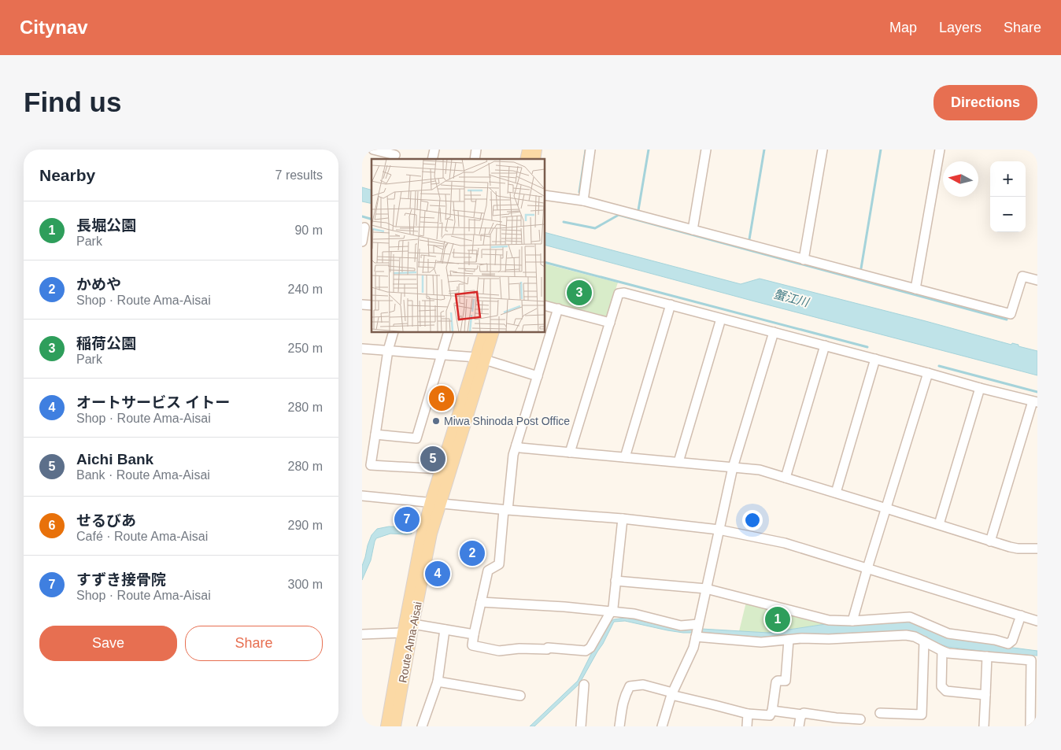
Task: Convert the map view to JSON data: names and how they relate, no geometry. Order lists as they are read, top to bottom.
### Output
{
  "streets": {
    "main road": ["Route Ama-Aisai"]
  },
  "water": ["蟹江川"],
  "places": ["Miwa Shinoda Post Office"],
  "north": "left",
  "page": {
    "header": "Citynav",
    "nav": ["Map", "Layers", "Share"],
    "buttons": [
      "Directions",
      ["Save", "Share"]
    ],
    "title": "Find us",
    "heading": ["Nearby", "7 results"],
    "map_buttons": ["+", "−"],
    "list": [
      {
        "mark": "1",
        "name": "長堀公園",
        "note": "Park",
        "value": "90 m"
      },
      {
        "mark": "2",
        "name": "かめや",
        "note": "Shop · Route Ama-Aisai",
        "value": "240 m"
      },
      {
        "mark": "3",
        "name": "稲荷公園",
        "note": "Park",
        "value": "250 m"
      },
      {
        "mark": "4",
        "name": "オートサービス イトー",
        "note": "Shop · Route Ama-Aisai",
        "value": "280 m"
      },
      {
        "mark": "5",
        "name": "Aichi Bank",
        "note": "Bank · Route Ama-Aisai",
        "value": "280 m"
      },
      {
        "mark": "6",
        "name": "せるびあ",
        "note": "Café · Route Ama-Aisai",
        "value": "290 m"
      },
      {
        "mark": "7",
        "name": "すずき接骨院",
        "note": "Shop · Route Ama-Aisai",
        "value": "300 m"
      }
    ],
    "pins": [
      "3",
      "6",
      "5",
      "7",
      "2",
      "4",
      "1"
    ]
  }
}
